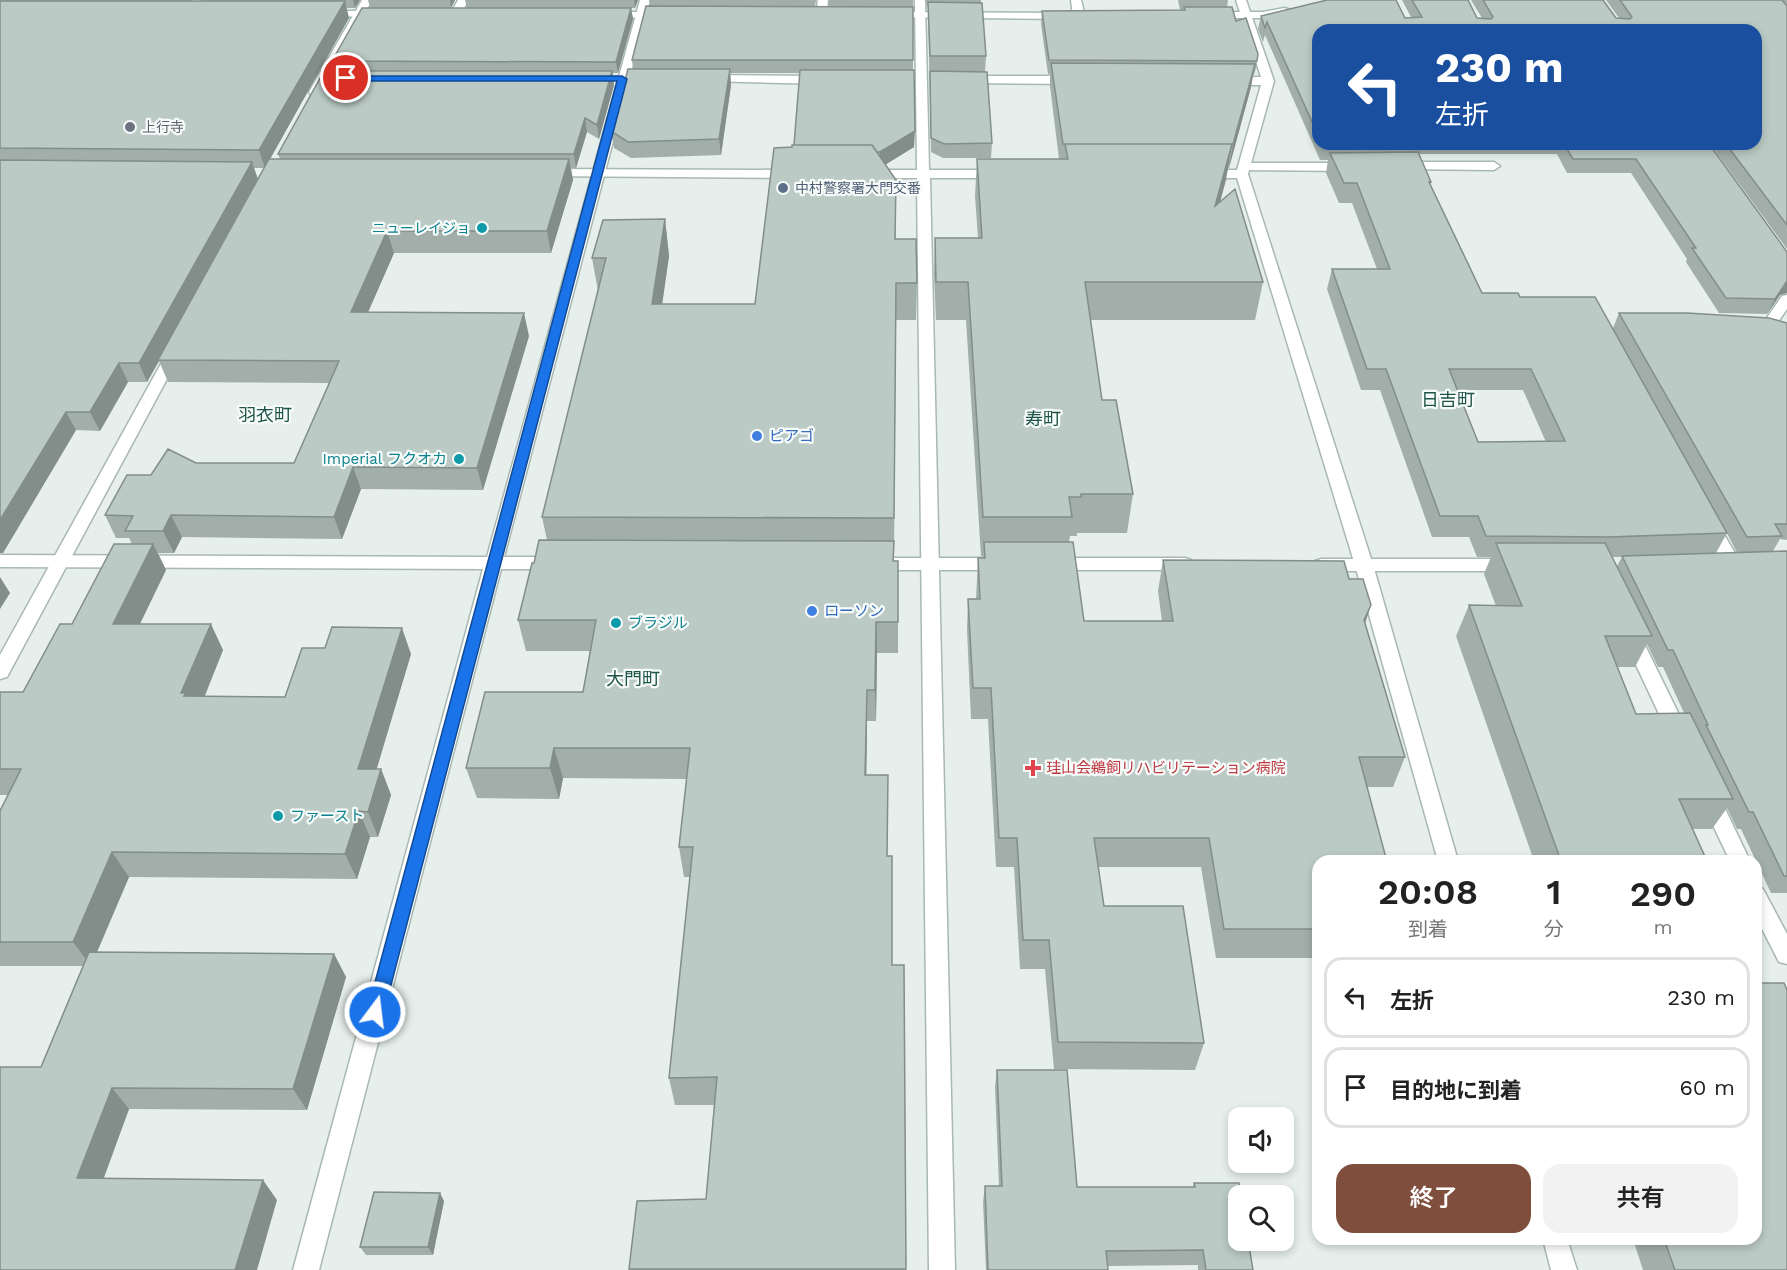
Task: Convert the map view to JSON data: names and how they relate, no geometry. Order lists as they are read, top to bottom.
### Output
{
  "districts": [
    "日吉町",
    "羽衣町",
    "寿町",
    "大門町"
  ],
  "places": {
    "other": [
      "上行寺",
      "中村警察署大門交番",
      "ニューレイジョ",
      "ピアゴ",
      "Imperial フクオカ",
      "ローソン",
      "ブラジル",
      "ファースト"
    ],
    "health": ["珪山会鵜飼リハビリテーション病院"]
  },
  "page": {
    "turn": ["230 m", "左折"],
    "eta": [
      "20:08",
      "到着",
      "1",
      "分",
      "290",
      "m"
    ],
    "list": [
      {
        "name": "左折",
        "value": "230 m"
      },
      {
        "name": "目的地に到着",
        "value": "60 m"
      }
    ],
    "buttons": ["終了", "共有"]
  }
}
